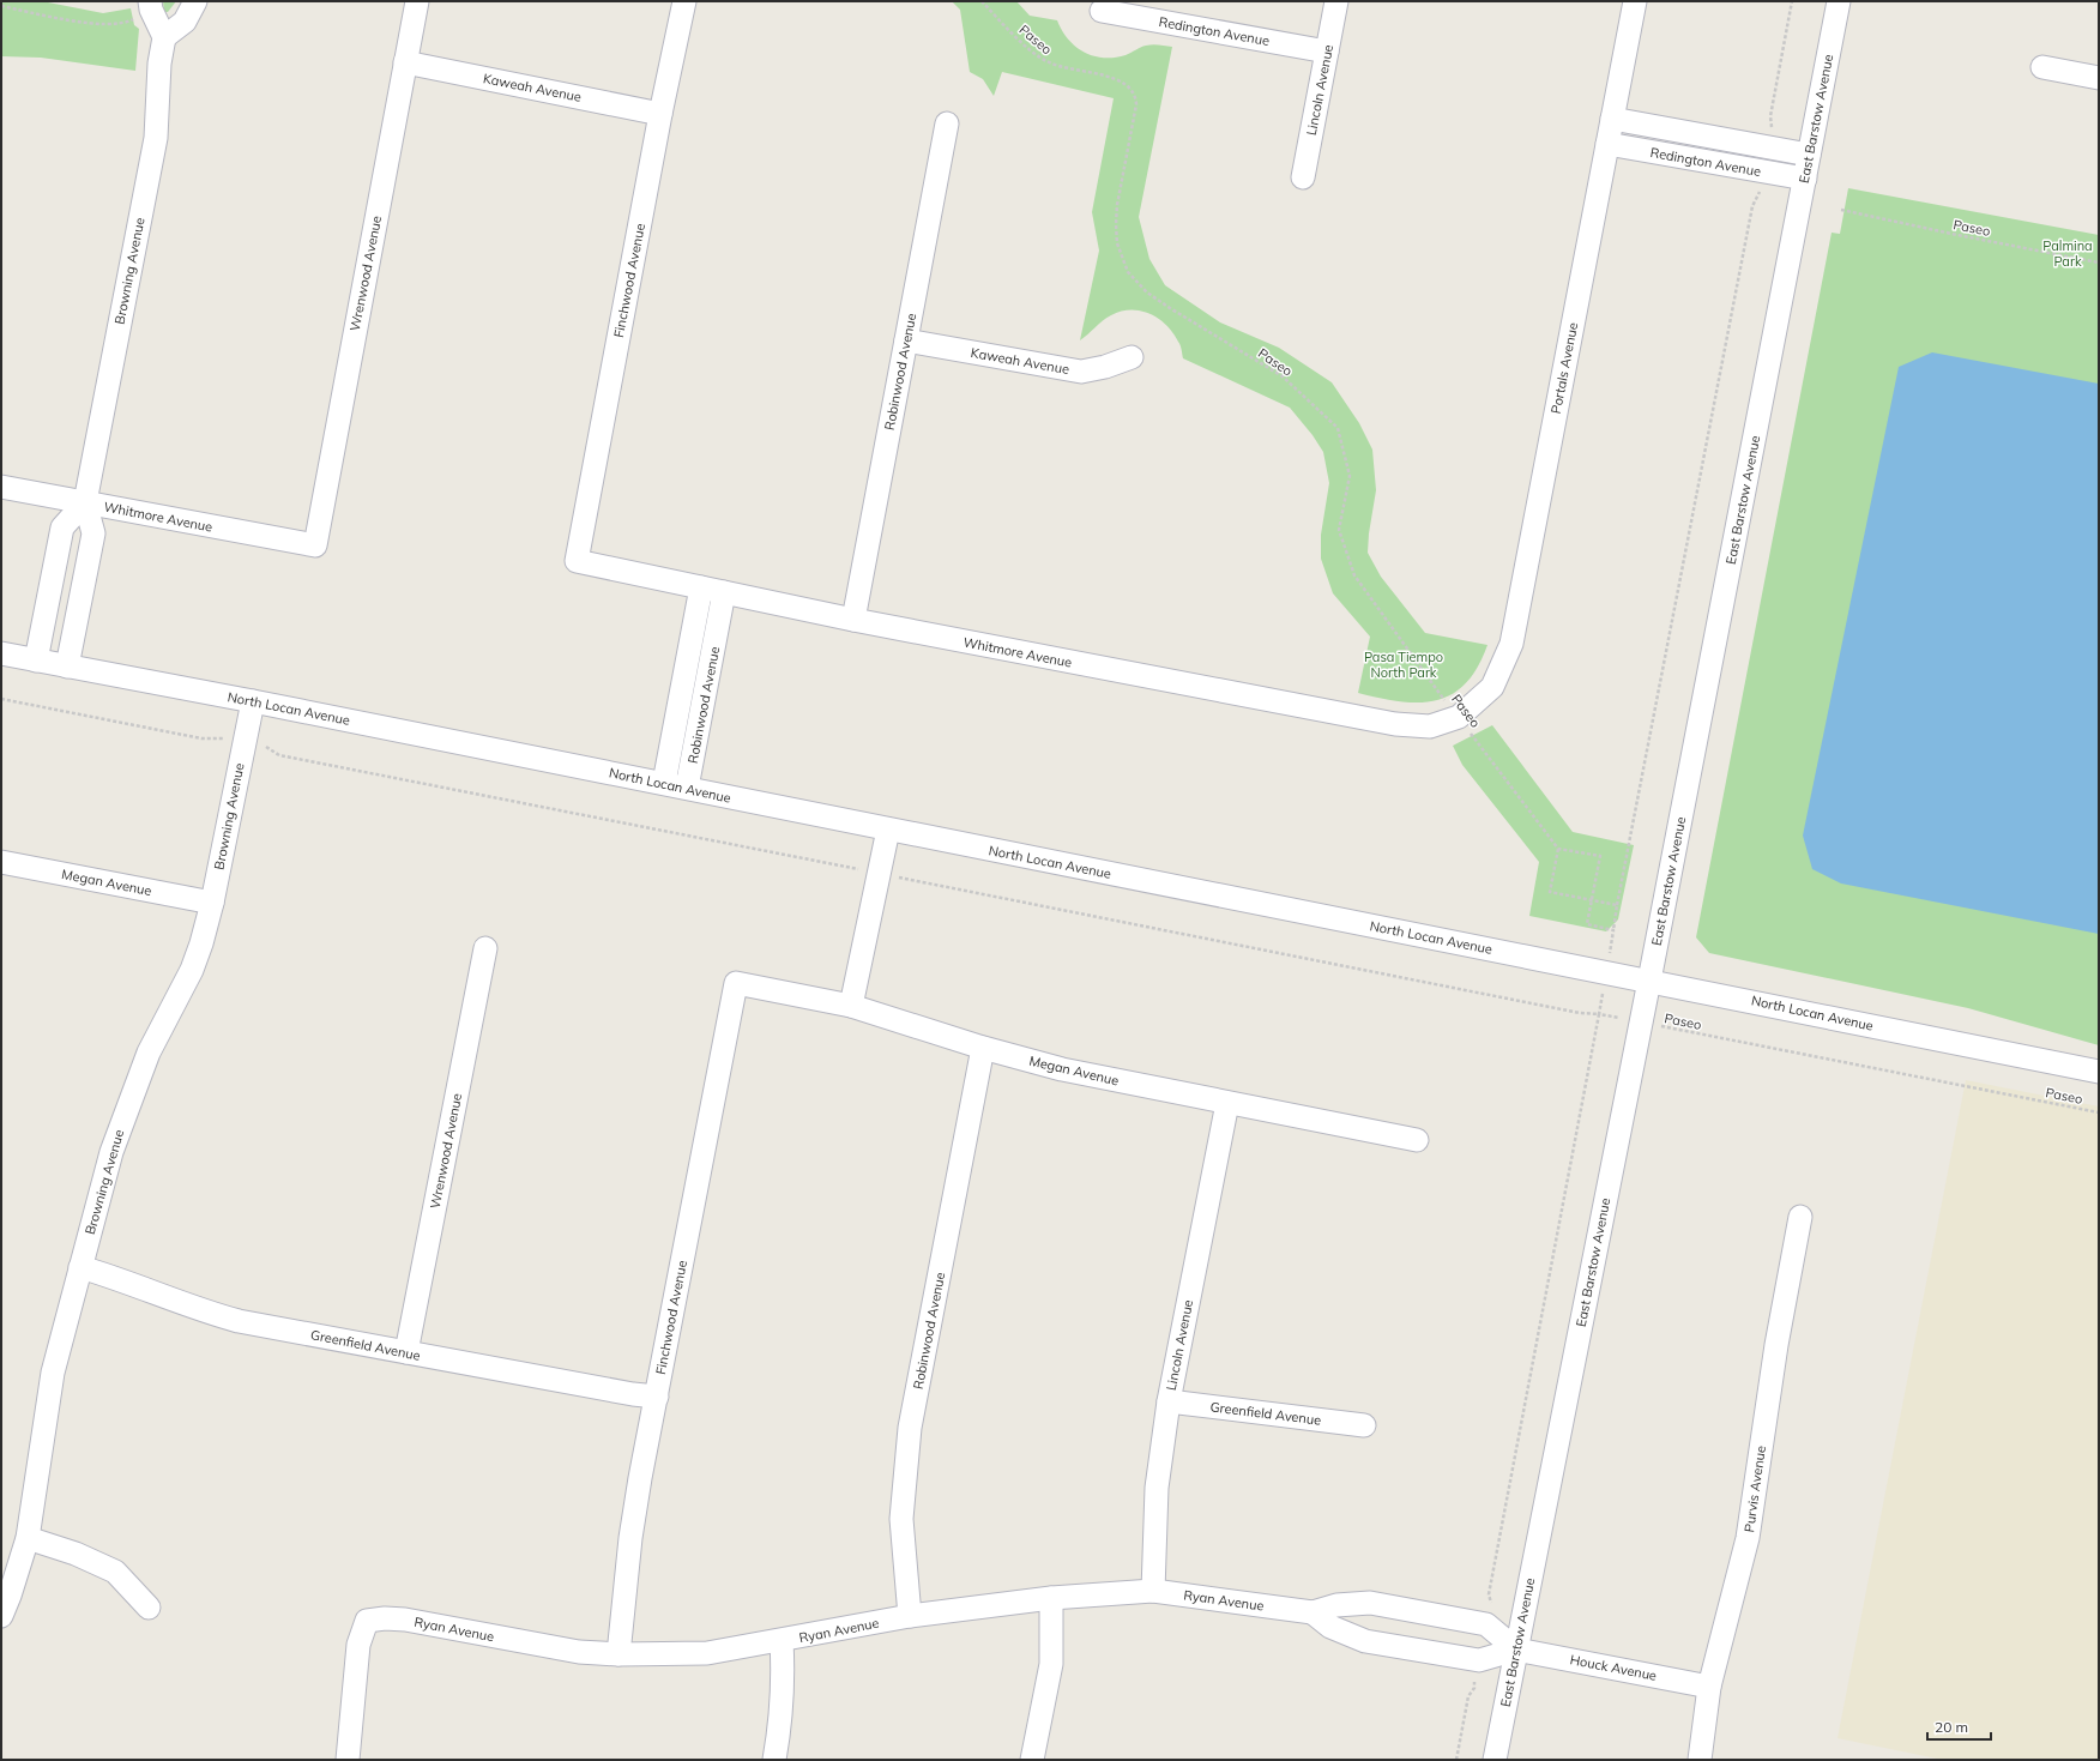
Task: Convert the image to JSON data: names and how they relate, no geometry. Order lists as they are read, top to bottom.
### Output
{
  "streets": {
    "street": [
      "Redington Avenue",
      "Kaweah Avenue",
      "Lincoln Avenue",
      "East Barstow Avenue",
      "Browning Avenue",
      "Wrenwood Avenue",
      "Finchwood Avenue",
      "Portals Avenue",
      "Robinwood Avenue",
      "Whitmore Avenue",
      "North Locan Avenue",
      "Megan Avenue",
      "Greenfield Avenue",
      "Purvis Avenue",
      "Ryan Avenue",
      "Houck Avenue"
    ],
    "path": ["Paseo"]
  },
  "crossings": [
    ["Redington Avenue", "Lincoln Avenue"],
    ["Redington Avenue", "East Barstow Avenue"],
    ["Redington Avenue", "Portals Avenue"],
    ["Paseo", "East Barstow Avenue"],
    ["Paseo", "Portals Avenue"],
    ["Paseo", "Whitmore Avenue"],
    ["Kaweah Avenue", "Wrenwood Avenue"],
    ["Kaweah Avenue", "Finchwood Avenue"],
    ["Kaweah Avenue", "Robinwood Avenue"],
    ["Lincoln Avenue", "Megan Avenue"],
    ["Lincoln Avenue", "Greenfield Avenue"],
    ["Lincoln Avenue", "Ryan Avenue"],
    ["East Barstow Avenue", "North Locan Avenue"],
    ["East Barstow Avenue", "Ryan Avenue"],
    ["East Barstow Avenue", "Houck Avenue"],
    ["Browning Avenue", "Whitmore Avenue"],
    ["Browning Avenue", "North Locan Avenue"],
    ["Browning Avenue", "Megan Avenue"],
    ["Browning Avenue", "Greenfield Avenue"],
    ["Wrenwood Avenue", "Whitmore Avenue"],
    ["Wrenwood Avenue", "Greenfield Avenue"],
    ["Finchwood Avenue", "Whitmore Avenue"],
    ["Finchwood Avenue", "Megan Avenue"],
    ["Finchwood Avenue", "Greenfield Avenue"],
    ["Finchwood Avenue", "Ryan Avenue"],
    ["Portals Avenue", "Whitmore Avenue"],
    ["Robinwood Avenue", "Whitmore Avenue"],
    ["Robinwood Avenue", "North Locan Avenue"],
    ["Robinwood Avenue", "Megan Avenue"],
    ["Robinwood Avenue", "Ryan Avenue"],
    ["Purvis Avenue", "Houck Avenue"],
    ["Ryan Avenue", "Houck Avenue"]
  ],
  "parks": ["Palmina Park", "Pasa Tiempo North Park"],
  "scale_bar": "20 m"
}
